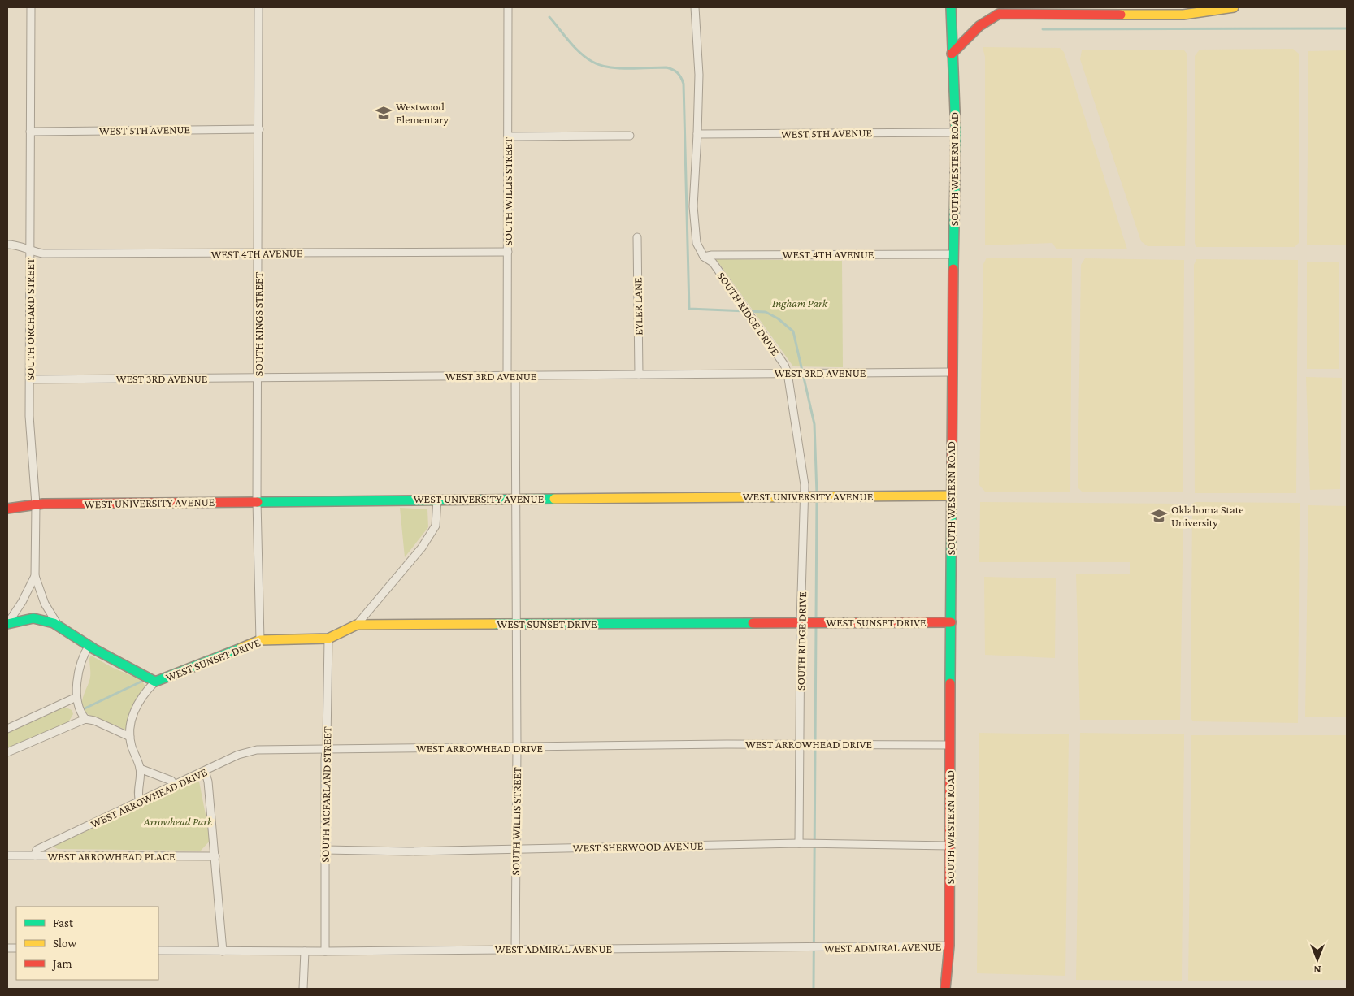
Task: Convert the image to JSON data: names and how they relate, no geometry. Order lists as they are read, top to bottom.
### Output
{
  "streets": {
    "main road": ["SOUTH WESTERN ROAD", "WEST UNIVERSITY AVENUE", "WEST SUNSET DRIVE"],
    "street": [
      "WEST 5TH AVENUE",
      "SOUTH WILLIS STREET",
      "WEST 4TH AVENUE",
      "EYLER LANE",
      "SOUTH RIDGE DRIVE",
      "SOUTH ORCHARD STREET",
      "SOUTH KINGS STREET",
      "WEST 3RD AVENUE",
      "WEST ARROWHEAD DRIVE",
      "SOUTH MCFARLAND STREET",
      "WEST SHERWOOD AVENUE",
      "WEST ARROWHEAD PLACE",
      "WEST ADMIRAL AVENUE"
    ]
  },
  "crossings": [
    ["WEST 5TH AVENUE", "SOUTH WESTERN ROAD"],
    ["WEST 5TH AVENUE", "SOUTH RIDGE DRIVE"],
    ["WEST 5TH AVENUE", "SOUTH ORCHARD STREET"],
    ["WEST 5TH AVENUE", "SOUTH KINGS STREET"],
    ["SOUTH WESTERN ROAD", "WEST 4TH AVENUE"],
    ["SOUTH WESTERN ROAD", "WEST 3RD AVENUE"],
    ["SOUTH WESTERN ROAD", "WEST UNIVERSITY AVENUE"],
    ["SOUTH WESTERN ROAD", "WEST SUNSET DRIVE"],
    ["SOUTH WESTERN ROAD", "WEST ARROWHEAD DRIVE"],
    ["SOUTH WESTERN ROAD", "WEST SHERWOOD AVENUE"],
    ["SOUTH WESTERN ROAD", "WEST ADMIRAL AVENUE"],
    ["SOUTH WILLIS STREET", "WEST 4TH AVENUE"],
    ["SOUTH WILLIS STREET", "WEST 3RD AVENUE"],
    ["SOUTH WILLIS STREET", "WEST UNIVERSITY AVENUE"],
    ["SOUTH WILLIS STREET", "WEST SUNSET DRIVE"],
    ["SOUTH WILLIS STREET", "WEST ARROWHEAD DRIVE"],
    ["SOUTH WILLIS STREET", "WEST SHERWOOD AVENUE"],
    ["SOUTH WILLIS STREET", "WEST ADMIRAL AVENUE"],
    ["WEST 4TH AVENUE", "SOUTH RIDGE DRIVE"],
    ["WEST 4TH AVENUE", "SOUTH ORCHARD STREET"],
    ["WEST 4TH AVENUE", "SOUTH KINGS STREET"],
    ["EYLER LANE", "WEST 3RD AVENUE"],
    ["SOUTH RIDGE DRIVE", "WEST 3RD AVENUE"],
    ["SOUTH RIDGE DRIVE", "WEST UNIVERSITY AVENUE"],
    ["SOUTH RIDGE DRIVE", "WEST SUNSET DRIVE"],
    ["SOUTH RIDGE DRIVE", "WEST ARROWHEAD DRIVE"],
    ["SOUTH RIDGE DRIVE", "WEST SHERWOOD AVENUE"],
    ["SOUTH ORCHARD STREET", "WEST 3RD AVENUE"],
    ["SOUTH ORCHARD STREET", "WEST UNIVERSITY AVENUE"],
    ["SOUTH ORCHARD STREET", "WEST SUNSET DRIVE"],
    ["SOUTH KINGS STREET", "WEST 3RD AVENUE"],
    ["SOUTH KINGS STREET", "WEST UNIVERSITY AVENUE"],
    ["SOUTH KINGS STREET", "WEST SUNSET DRIVE"],
    ["WEST SUNSET DRIVE", "SOUTH MCFARLAND STREET"],
    ["WEST ARROWHEAD DRIVE", "SOUTH MCFARLAND STREET"],
    ["WEST ARROWHEAD DRIVE", "WEST ARROWHEAD PLACE"],
    ["SOUTH MCFARLAND STREET", "WEST SHERWOOD AVENUE"],
    ["SOUTH MCFARLAND STREET", "WEST ADMIRAL AVENUE"]
  ],
  "parks": ["Ingham Park", "Arrowhead Park"],
  "places": {
    "school or university": ["Westwood Elementary", "Oklahoma State University"]
  },
  "legend": ["Fast", "Slow", "Jam"],
  "north": "bottom"
}
